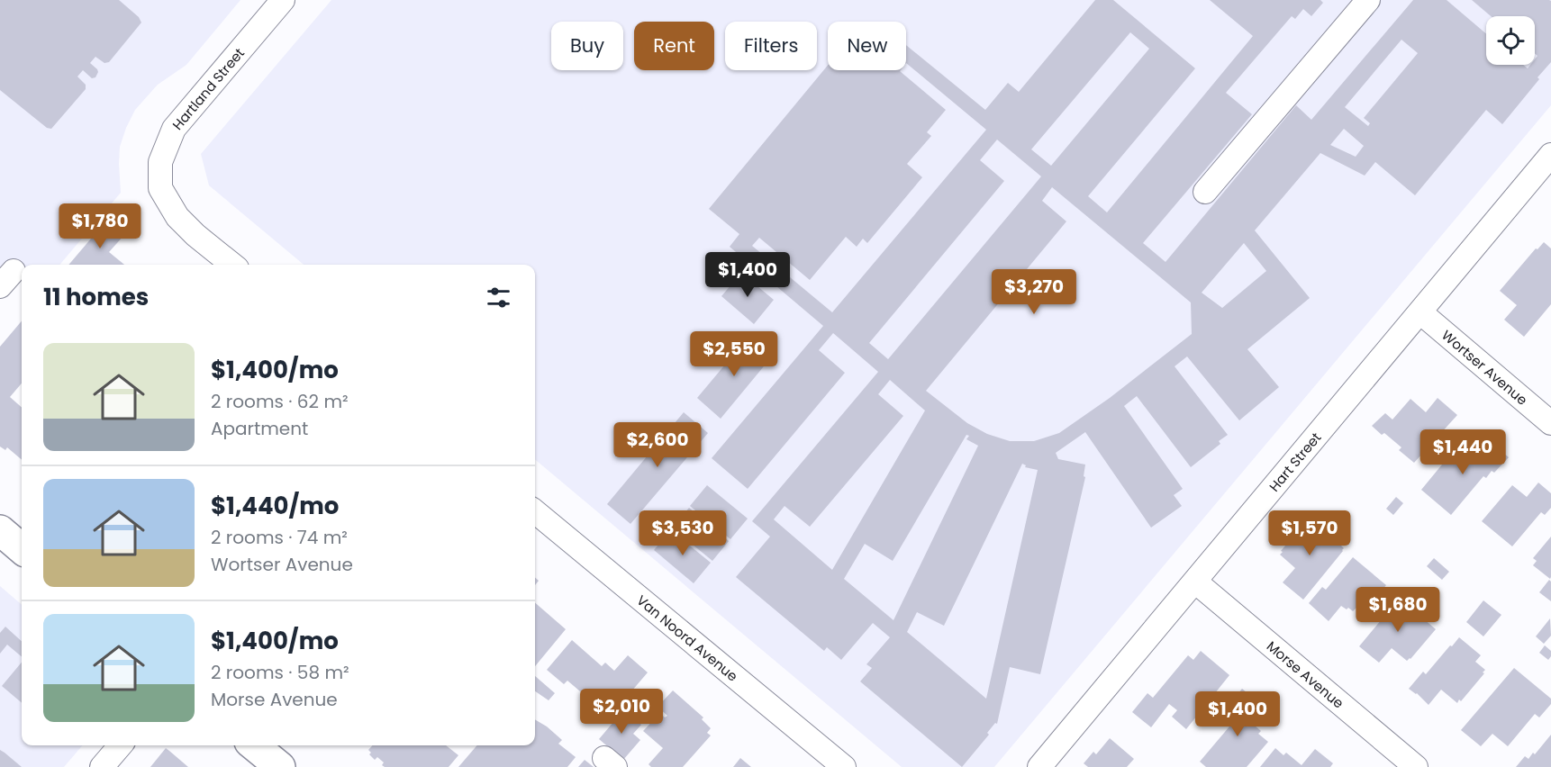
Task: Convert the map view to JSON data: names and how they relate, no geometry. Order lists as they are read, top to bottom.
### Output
{
  "streets": {
    "street": [
      "Hartland Street",
      "Wortser Avenue",
      "Hart Street",
      "Van Noord Avenue",
      "Morse Avenue"
    ]
  },
  "crossings": [
    ["Wortser Avenue", "Hart Street"],
    ["Hart Street", "Morse Avenue"]
  ],
  "page": {
    "chip": [
      "Buy",
      "Rent",
      "Filters",
      "New"
    ],
    "price": [
      "$1,780",
      "$1,400",
      "$3,270",
      "$2,550",
      "$2,600",
      "$1,440",
      "$3,530",
      "$1,570",
      "$1,680",
      "$2,010",
      "$1,400"
    ],
    "heading": "11 homes",
    "list": [
      {
        "name": "$1,400/mo",
        "note": "2 rooms · 62 m² · Apartment"
      },
      {
        "name": "$1,440/mo",
        "note": "2 rooms · 74 m² · Wortser Avenue"
      },
      {
        "name": "$1,400/mo",
        "note": "2 rooms · 58 m² · Morse Avenue"
      }
    ]
  }
}
